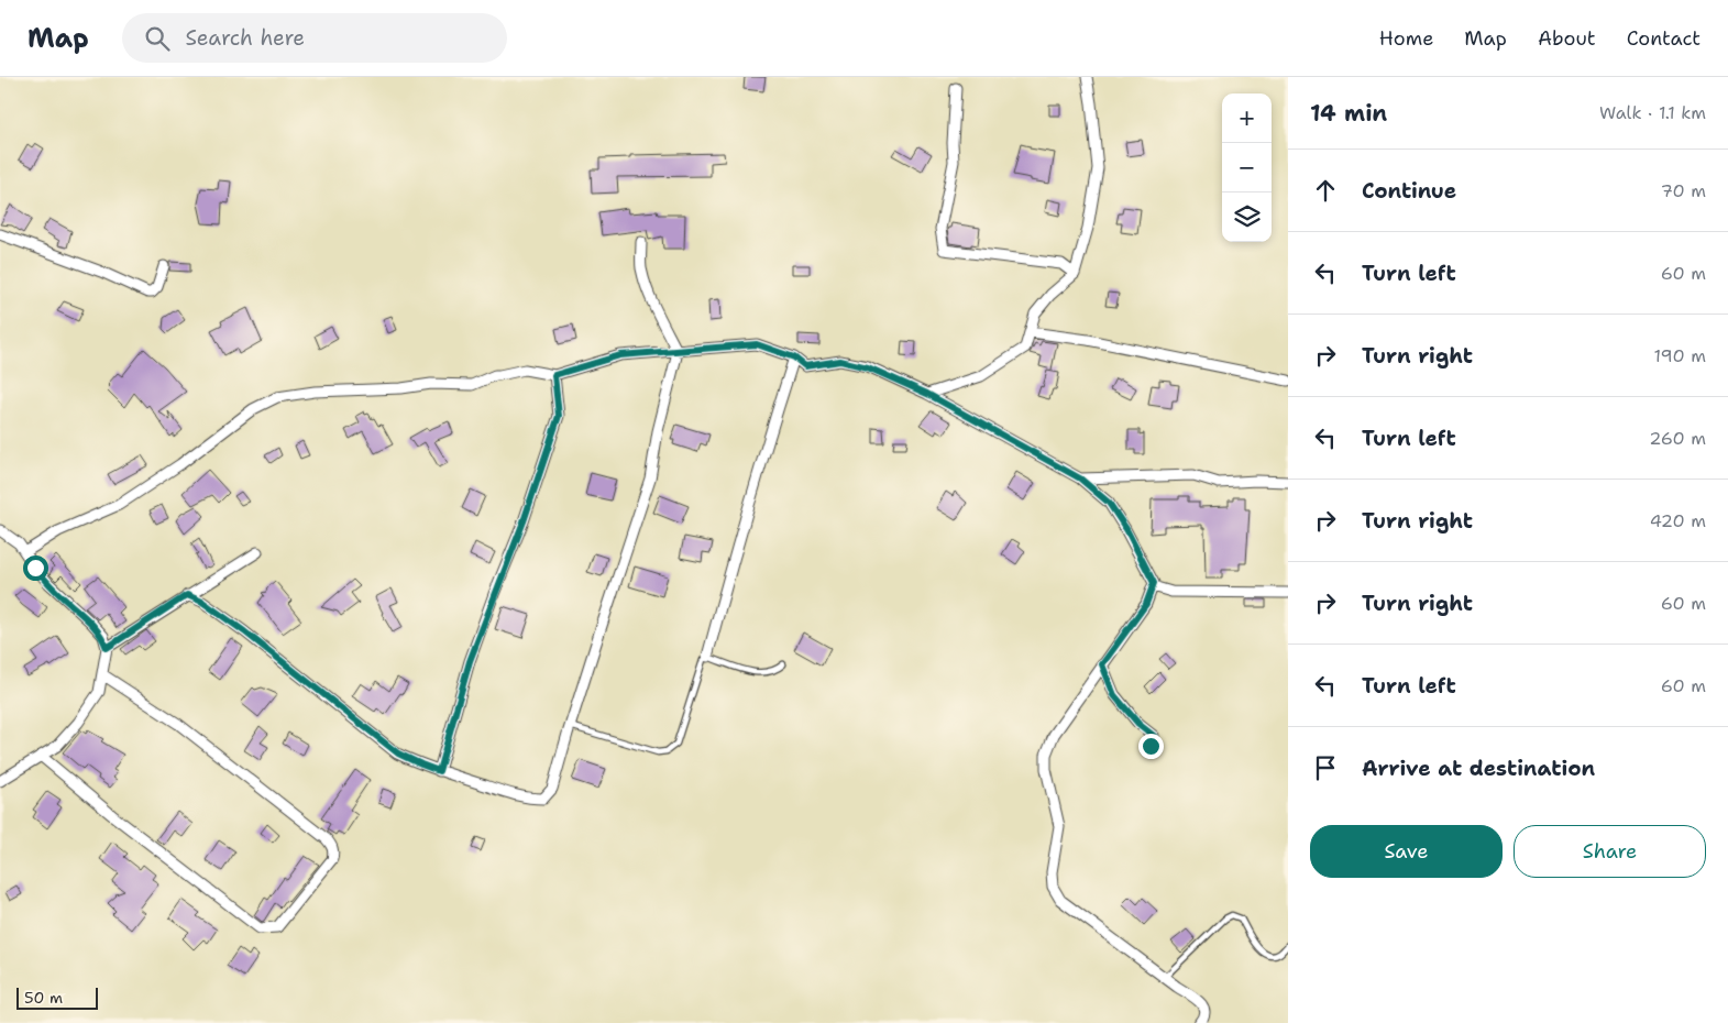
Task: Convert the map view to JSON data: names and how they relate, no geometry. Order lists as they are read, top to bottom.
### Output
{
  "scale_bar": "50 m",
  "page": {
    "header": "Map",
    "search": "Search here",
    "nav": [
      "Home",
      "Map",
      "About",
      "Contact"
    ],
    "heading": ["14 min", "Walk · 1.1 km"],
    "map_buttons": ["+", "−"],
    "list": [
      ["Continue", "70 m"],
      ["Turn left", "60 m"],
      ["Turn right", "190 m"],
      ["Turn left", "260 m"],
      ["Turn right", "420 m"],
      ["Turn right", "60 m"],
      ["Turn left", "60 m"],
      "Arrive at destination"
    ],
    "buttons": ["Save", "Share"],
    "scale": "50 m"
  }
}
